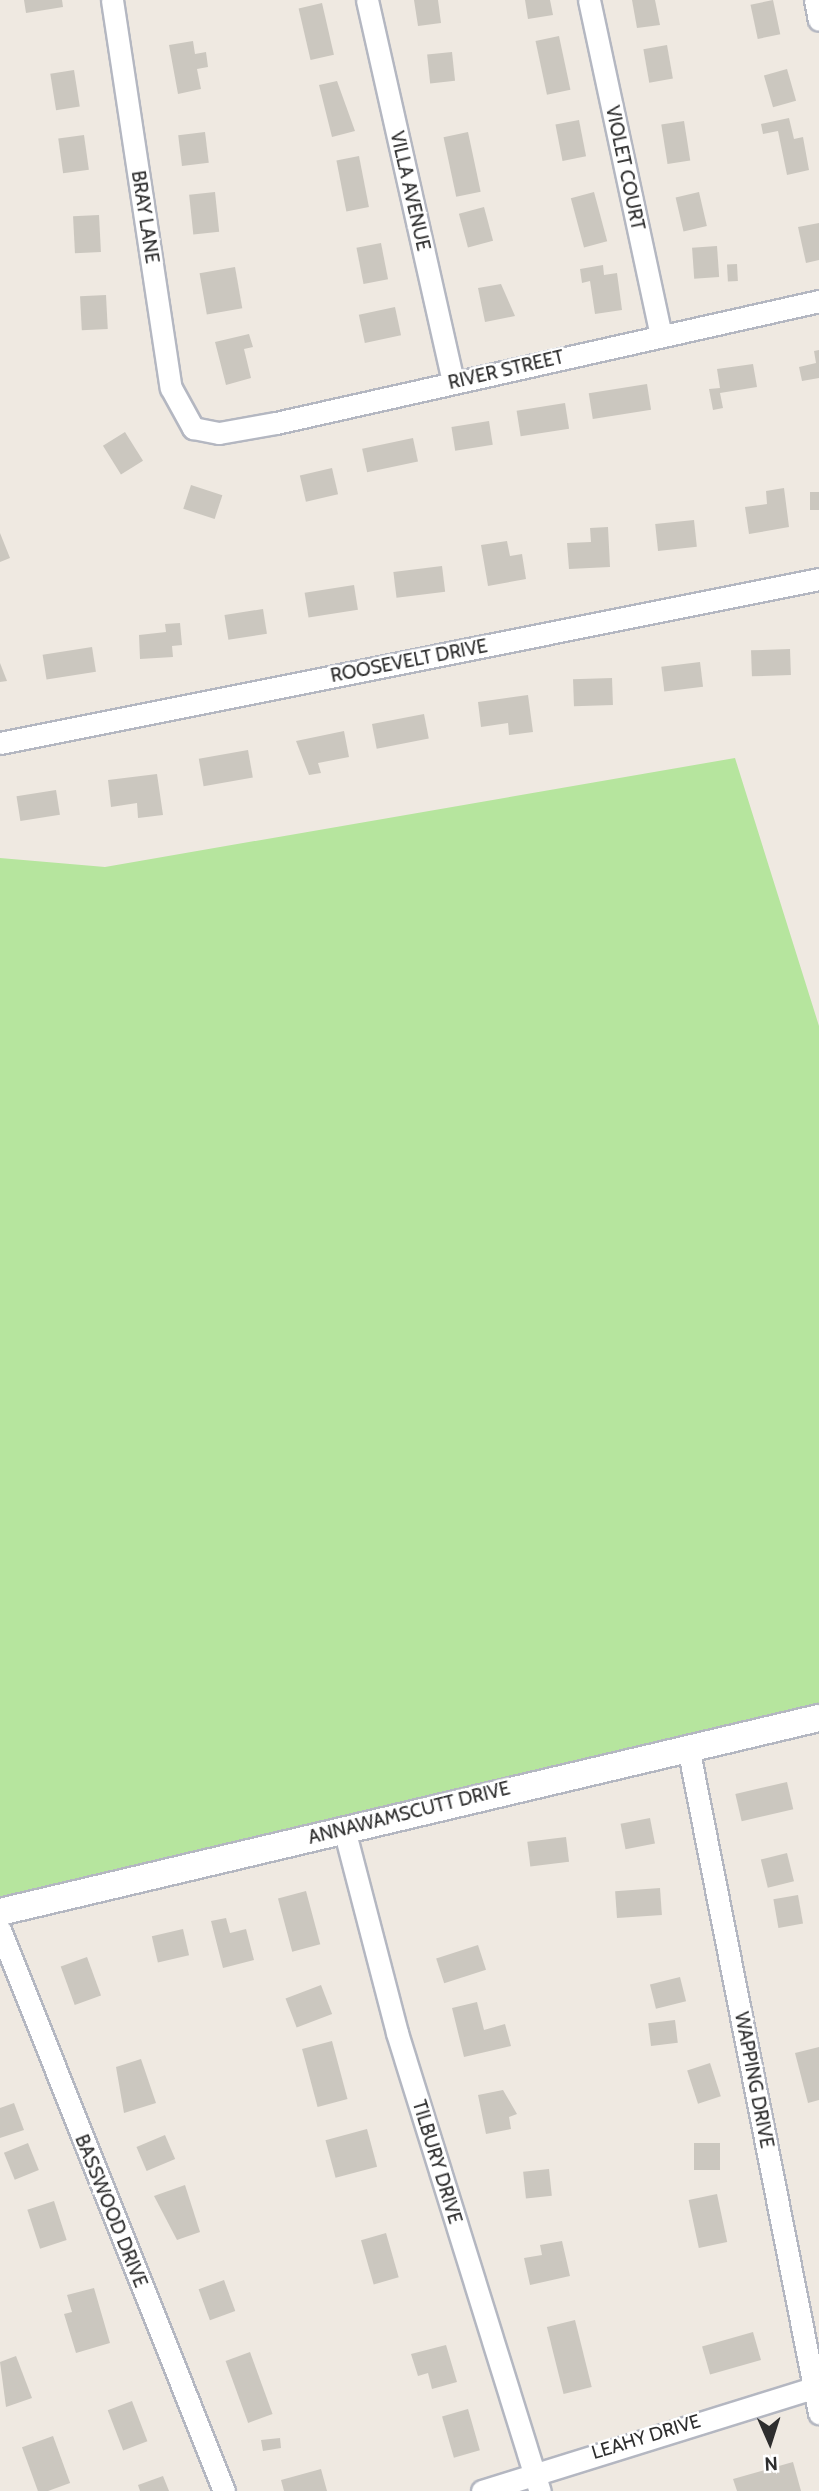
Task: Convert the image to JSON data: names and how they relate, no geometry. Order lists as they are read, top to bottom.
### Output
{
  "streets": {
    "street": [
      "VIOLET COURT",
      "VILLA AVENUE",
      "BRAY LANE",
      "RIVER STREET",
      "ROOSEVELT DRIVE",
      "ANNAWAMSCUTT DRIVE",
      "WAPPING DRIVE",
      "TILBURY DRIVE",
      "BASSWOOD DRIVE",
      "LEAHY DRIVE"
    ]
  },
  "crossings": [
    ["VIOLET COURT", "RIVER STREET"],
    ["VILLA AVENUE", "RIVER STREET"],
    ["BRAY LANE", "RIVER STREET"],
    ["ANNAWAMSCUTT DRIVE", "WAPPING DRIVE"],
    ["ANNAWAMSCUTT DRIVE", "TILBURY DRIVE"],
    ["WAPPING DRIVE", "LEAHY DRIVE"],
    ["TILBURY DRIVE", "LEAHY DRIVE"]
  ],
  "north": "bottom"
}
